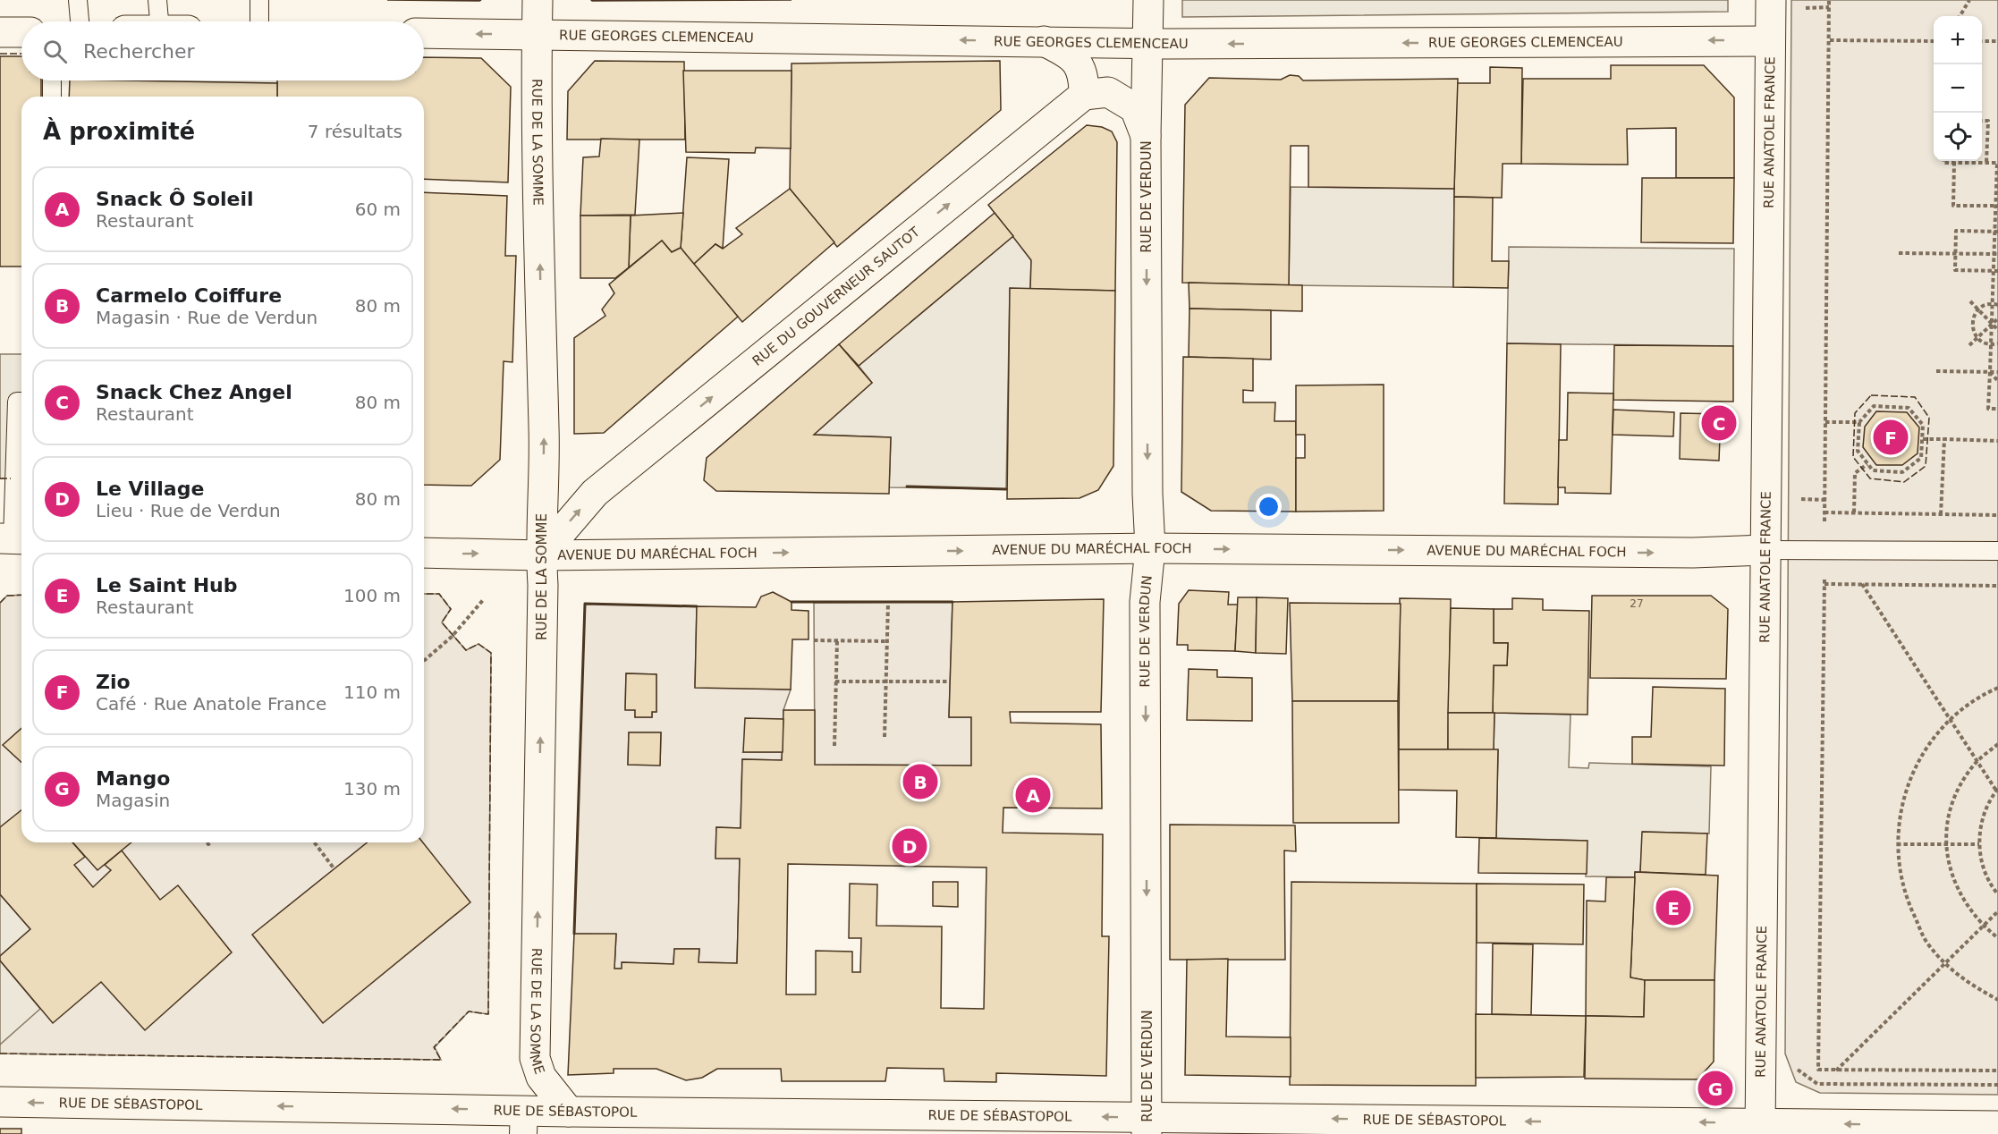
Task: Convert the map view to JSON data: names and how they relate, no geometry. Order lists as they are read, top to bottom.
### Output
{
  "streets": {
    "street": [
      "RUE GEORGES CLEMENCEAU",
      "RUE ANATOLE FRANCE",
      "RUE DE LA SOMME",
      "RUE DE VERDUN",
      "RUE DU GOUVERNEUR SAUTOT",
      "AVENUE DU MARÉCHAL FOCH",
      "RUE DE SÉBASTOPOL"
    ]
  },
  "crossings": [
    ["RUE GEORGES CLEMENCEAU", "RUE ANATOLE FRANCE"],
    ["RUE GEORGES CLEMENCEAU", "RUE DE LA SOMME"],
    ["RUE GEORGES CLEMENCEAU", "RUE DE VERDUN"],
    ["RUE ANATOLE FRANCE", "AVENUE DU MARÉCHAL FOCH"],
    ["RUE ANATOLE FRANCE", "RUE DE SÉBASTOPOL"],
    ["RUE DE LA SOMME", "RUE DU GOUVERNEUR SAUTOT"],
    ["RUE DE LA SOMME", "AVENUE DU MARÉCHAL FOCH"],
    ["RUE DE LA SOMME", "RUE DE SÉBASTOPOL"],
    ["RUE DE VERDUN", "AVENUE DU MARÉCHAL FOCH"],
    ["RUE DE VERDUN", "RUE DE SÉBASTOPOL"],
    ["RUE DU GOUVERNEUR SAUTOT", "AVENUE DU MARÉCHAL FOCH"]
  ],
  "one_way": [
    "RUE GEORGES CLEMENCEAU",
    "RUE DE LA SOMME",
    "RUE DE VERDUN",
    "RUE DU GOUVERNEUR SAUTOT",
    "AVENUE DU MARÉCHAL FOCH",
    "RUE DE SÉBASTOPOL"
  ],
  "house_numbers": ["27"],
  "page": {
    "map_buttons": ["+", "−"],
    "search": "Rechercher",
    "heading": ["À proximité", "7 résultats"],
    "list": [
      {
        "mark": "A",
        "name": "Snack Ô Soleil",
        "note": "Restaurant",
        "value": "60 m"
      },
      {
        "mark": "B",
        "name": "Carmelo Coiffure",
        "note": "Magasin · Rue de Verdun",
        "value": "80 m"
      },
      {
        "mark": "C",
        "name": "Snack Chez Angel",
        "note": "Restaurant",
        "value": "80 m"
      },
      {
        "mark": "D",
        "name": "Le Village",
        "note": "Lieu · Rue de Verdun",
        "value": "80 m"
      },
      {
        "mark": "E",
        "name": "Le Saint Hub",
        "note": "Restaurant",
        "value": "100 m"
      },
      {
        "mark": "F",
        "name": "Zio",
        "note": "Café · Rue Anatole France",
        "value": "110 m"
      },
      {
        "mark": "G",
        "name": "Mango",
        "note": "Magasin",
        "value": "130 m"
      }
    ],
    "pins": [
      "C",
      "F",
      "B",
      "A",
      "D",
      "E",
      "G"
    ]
  }
}
